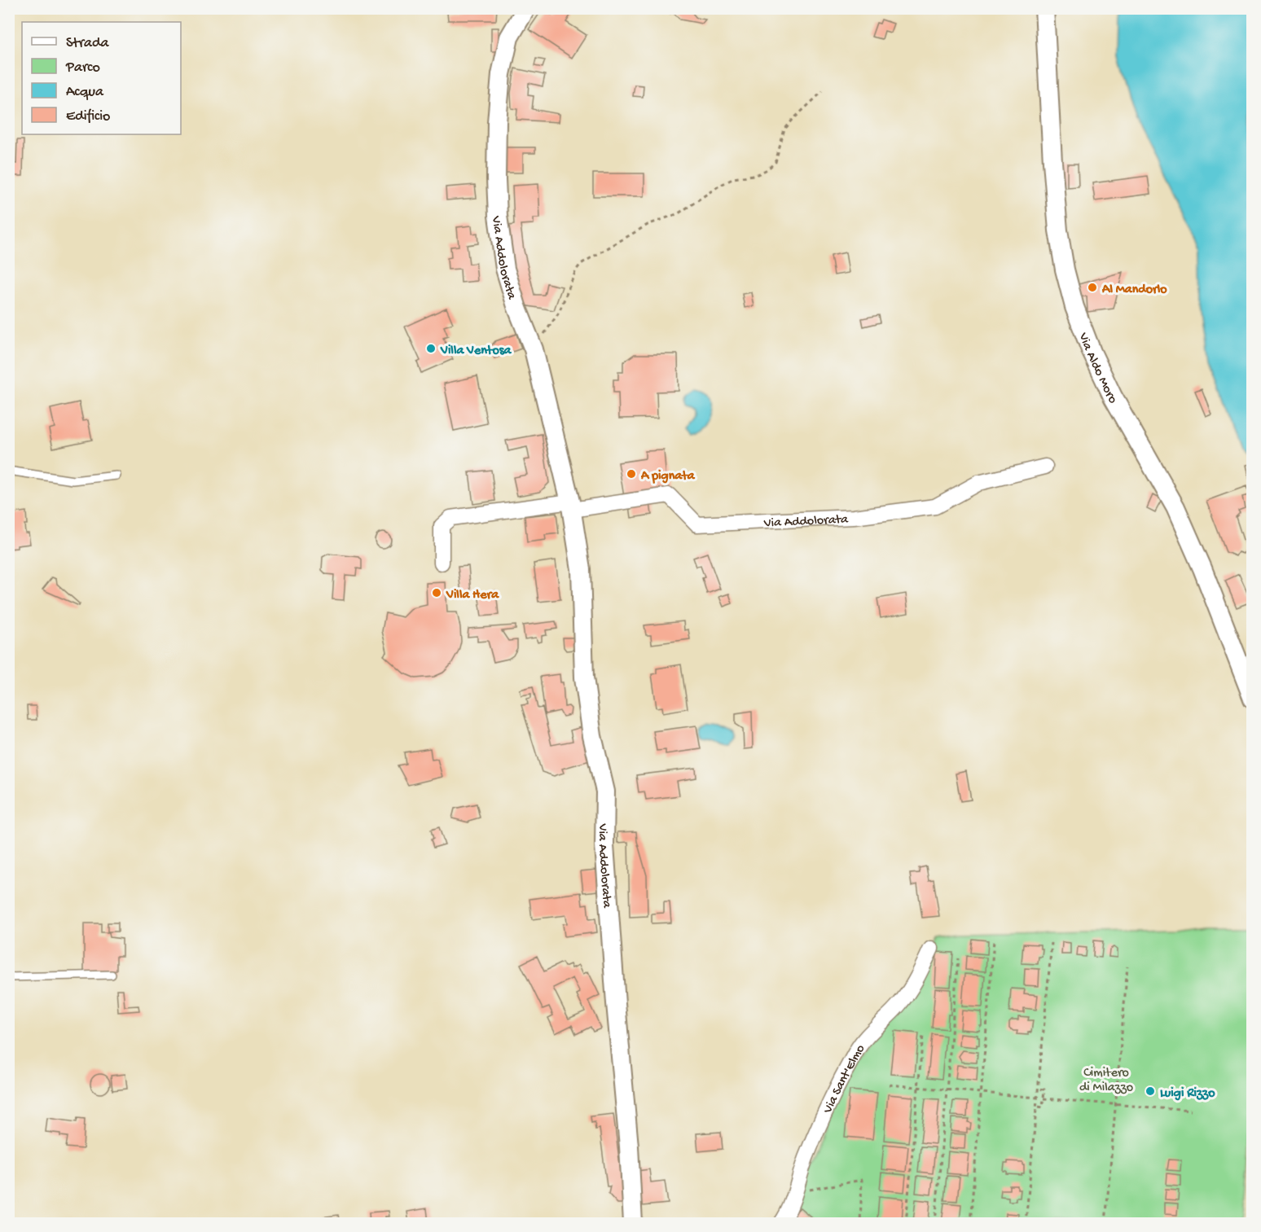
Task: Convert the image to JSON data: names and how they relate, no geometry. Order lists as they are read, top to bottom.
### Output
{
  "streets": {
    "street": ["Via Addolorata", "Via Aldo Moro", "Via Sant'Elmo"]
  },
  "parks": ["Cimitero di Milazzo"],
  "places": [
    "Al Mandorlo",
    "Villa Ventosa",
    "A pignata",
    "Villa Hera",
    "Luigi Rizzo"
  ],
  "legend": [
    "Strada",
    "Parco",
    "Acqua",
    "Edificio"
  ]
}
